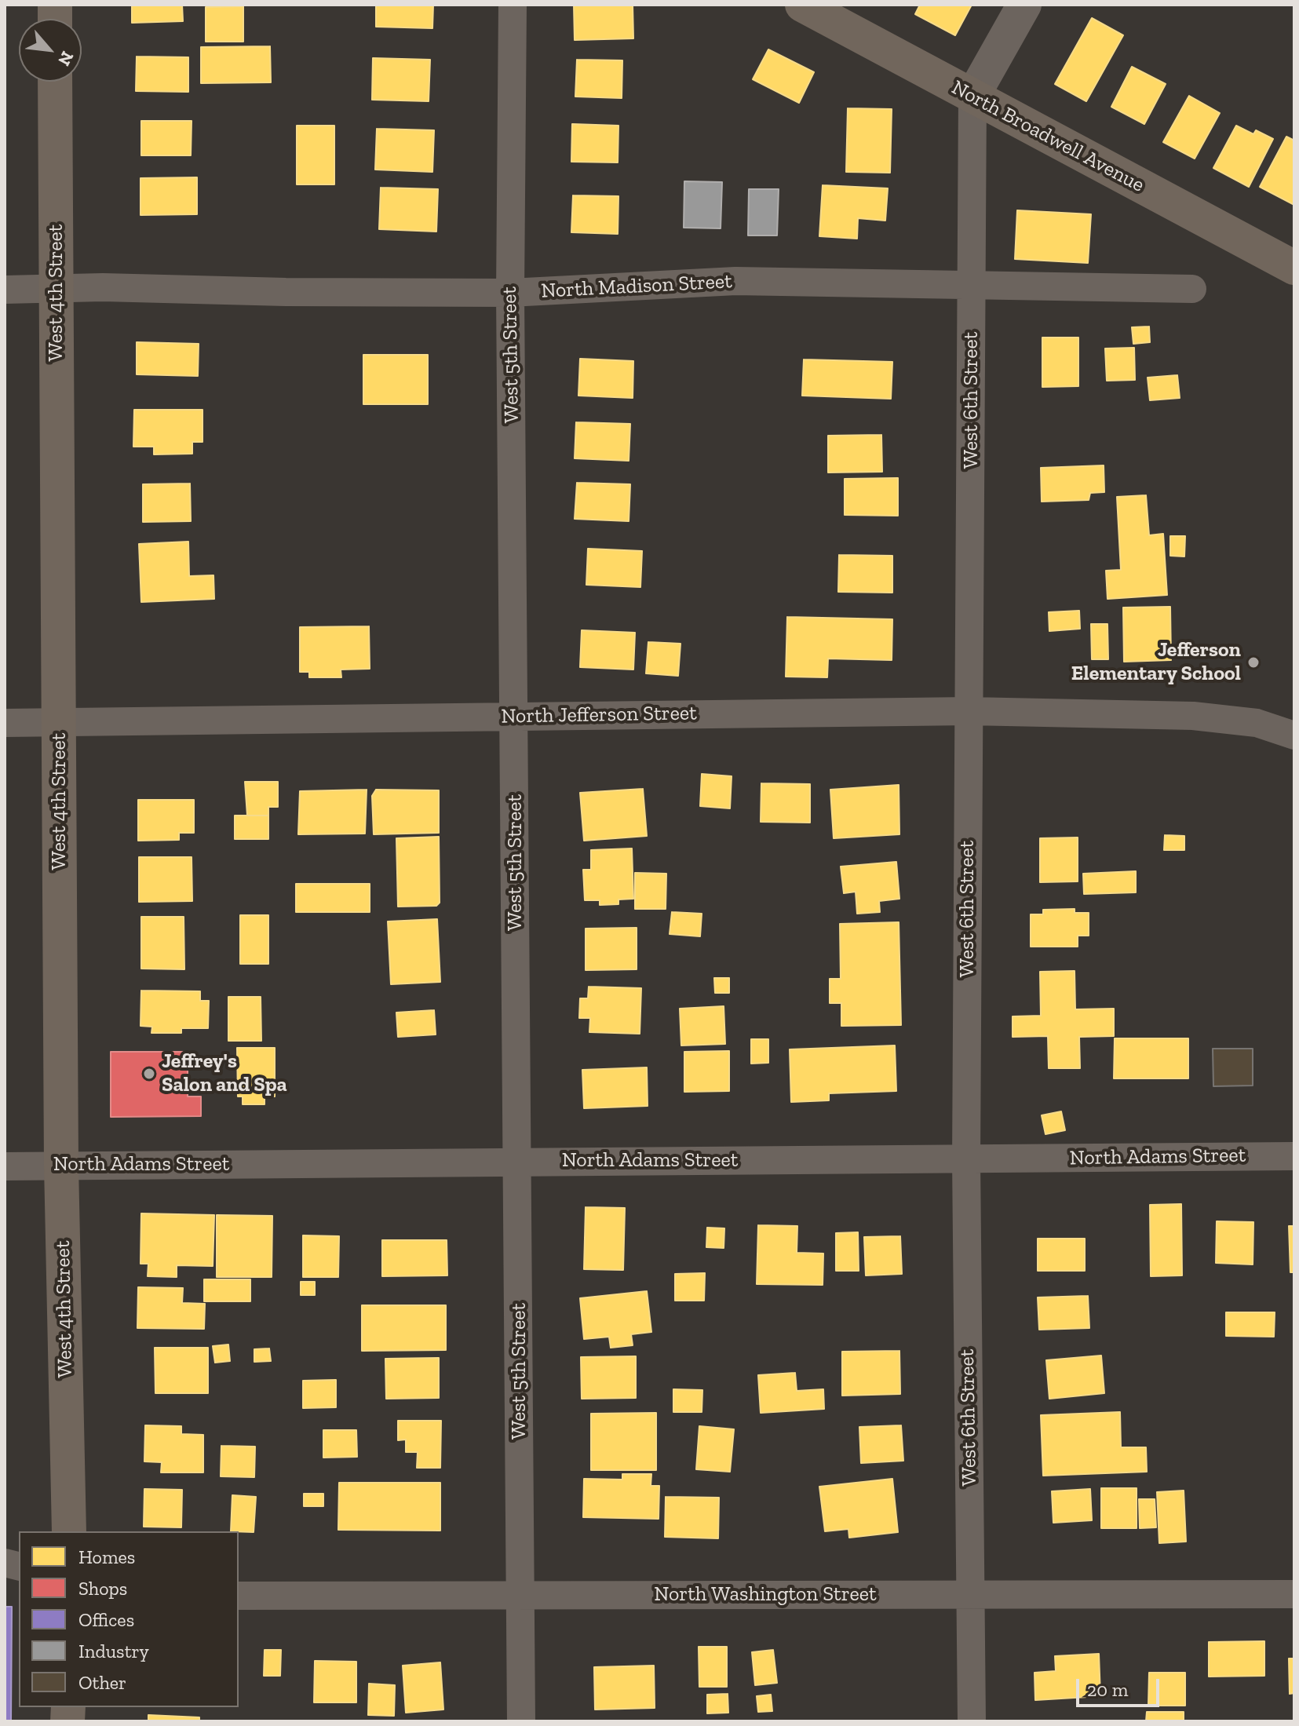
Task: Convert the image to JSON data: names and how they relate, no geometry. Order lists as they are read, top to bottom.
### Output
{
  "streets": {
    "main road": ["North Broadwell Avenue", "West 4th Street"],
    "street": [
      "North Madison Street",
      "West 5th Street",
      "West 6th Street",
      "North Jefferson Street",
      "North Adams Street",
      "North Washington Street"
    ]
  },
  "crossings": [
    ["North Broadwell Avenue", "West 6th Street"],
    ["North Madison Street", "West 4th Street"],
    ["North Madison Street", "West 5th Street"],
    ["North Madison Street", "West 6th Street"],
    ["West 4th Street", "North Jefferson Street"],
    ["West 4th Street", "North Adams Street"],
    ["West 5th Street", "North Jefferson Street"],
    ["West 5th Street", "North Adams Street"],
    ["West 5th Street", "North Washington Street"],
    ["West 6th Street", "North Jefferson Street"],
    ["West 6th Street", "North Adams Street"],
    ["West 6th Street", "North Washington Street"]
  ],
  "places": ["Jefferson Elementary School", "Jeffrey's Salon and Spa"],
  "legend": [
    "Homes",
    "Shops",
    "Offices",
    "Industry",
    "Other"
  ],
  "scale_bar": "20 m",
  "north": "bottom right"
}
